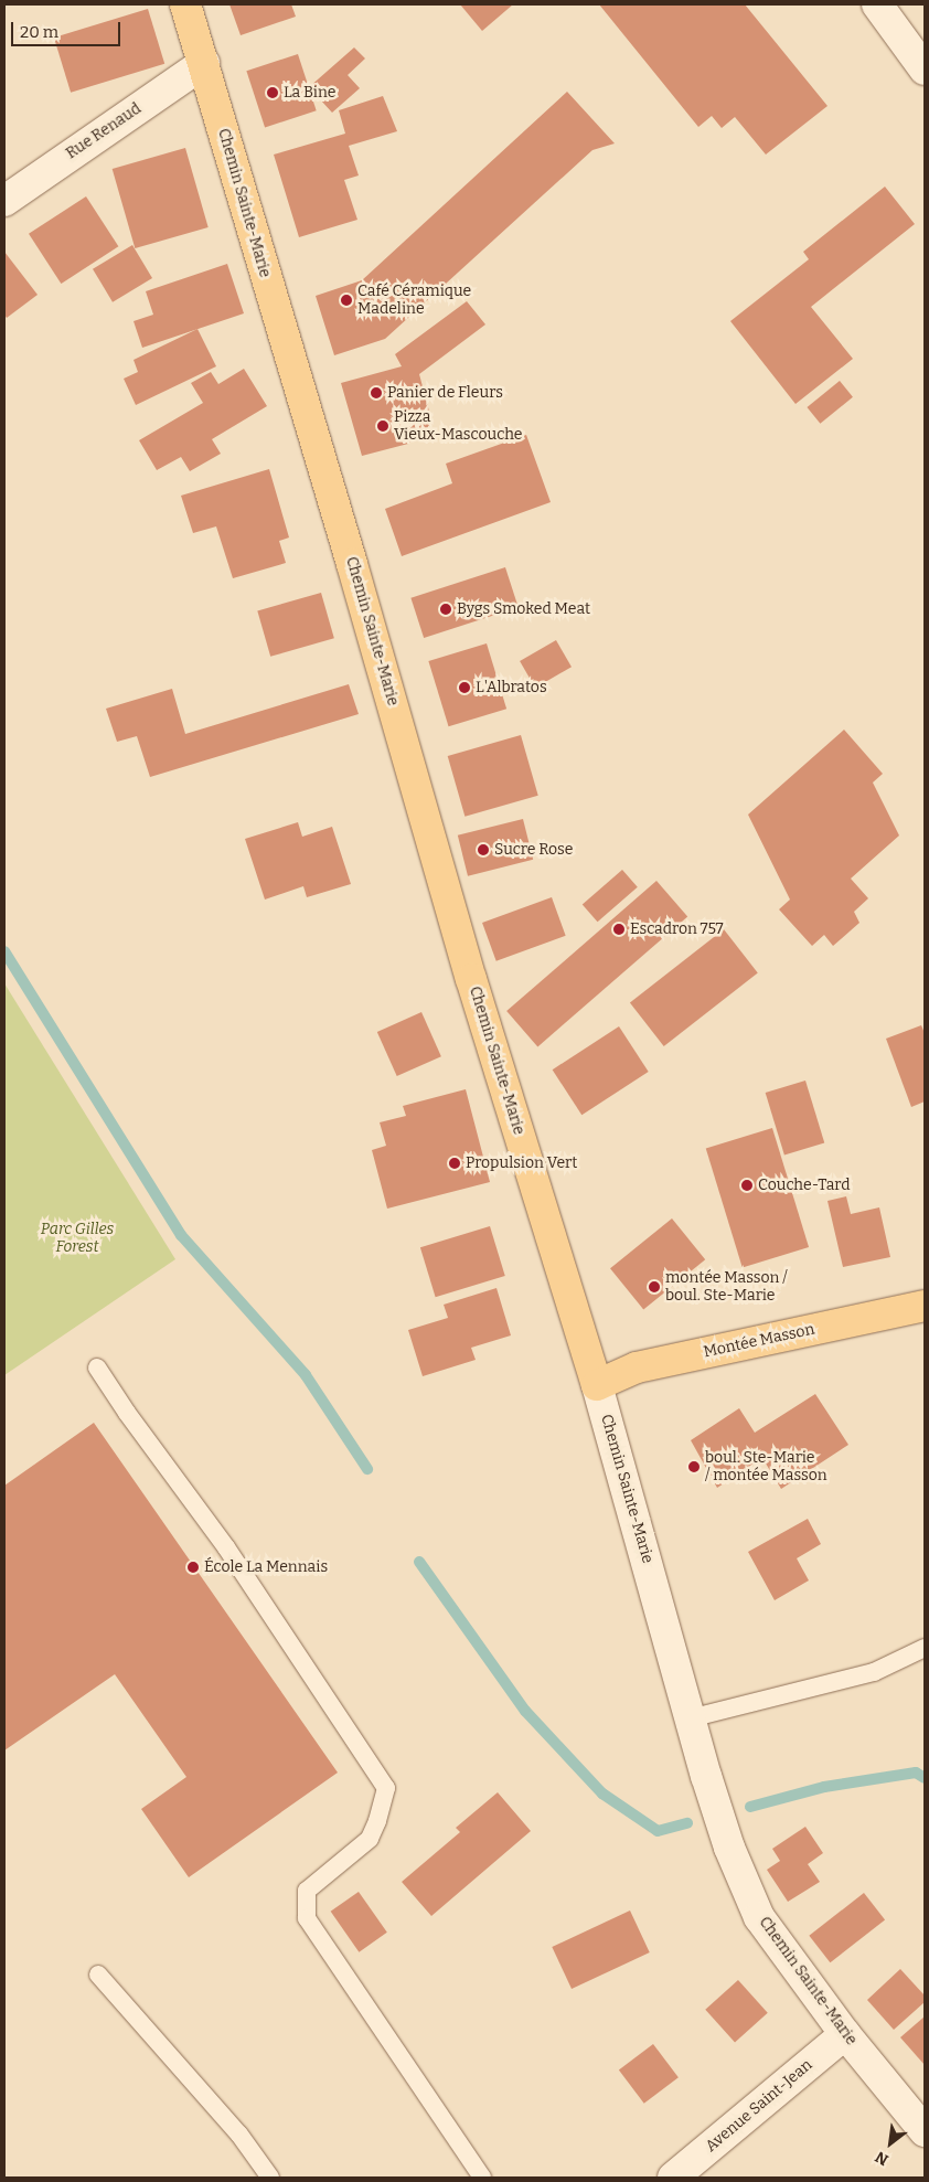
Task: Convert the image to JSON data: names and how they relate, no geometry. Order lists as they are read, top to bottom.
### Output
{
  "streets": {
    "main road": ["Chemin Sainte-Marie", "Montée Masson"],
    "street": ["Rue Renaud", "Avenue Saint-Jean"]
  },
  "crossings": [
    ["Rue Renaud", "Chemin Sainte-Marie"],
    ["Chemin Sainte-Marie", "Montée Masson"],
    ["Chemin Sainte-Marie", "Avenue Saint-Jean"]
  ],
  "parks": ["Parc Gilles Forest"],
  "places": [
    "La Bine",
    "Café Céramique Madeline",
    "Panier de Fleurs",
    "Pizza Vieux-Mascouche",
    "Bygs Smoked Meat",
    "L'Albratos",
    "Sucre Rose",
    "Escadron 757",
    "Propulsion Vert",
    "Couche-Tard",
    "montée Masson / boul. Ste-Marie",
    "boul. Ste-Marie / montée Masson",
    "École La Mennais"
  ],
  "scale_bar": "20 m",
  "north": "bottom left"
}
